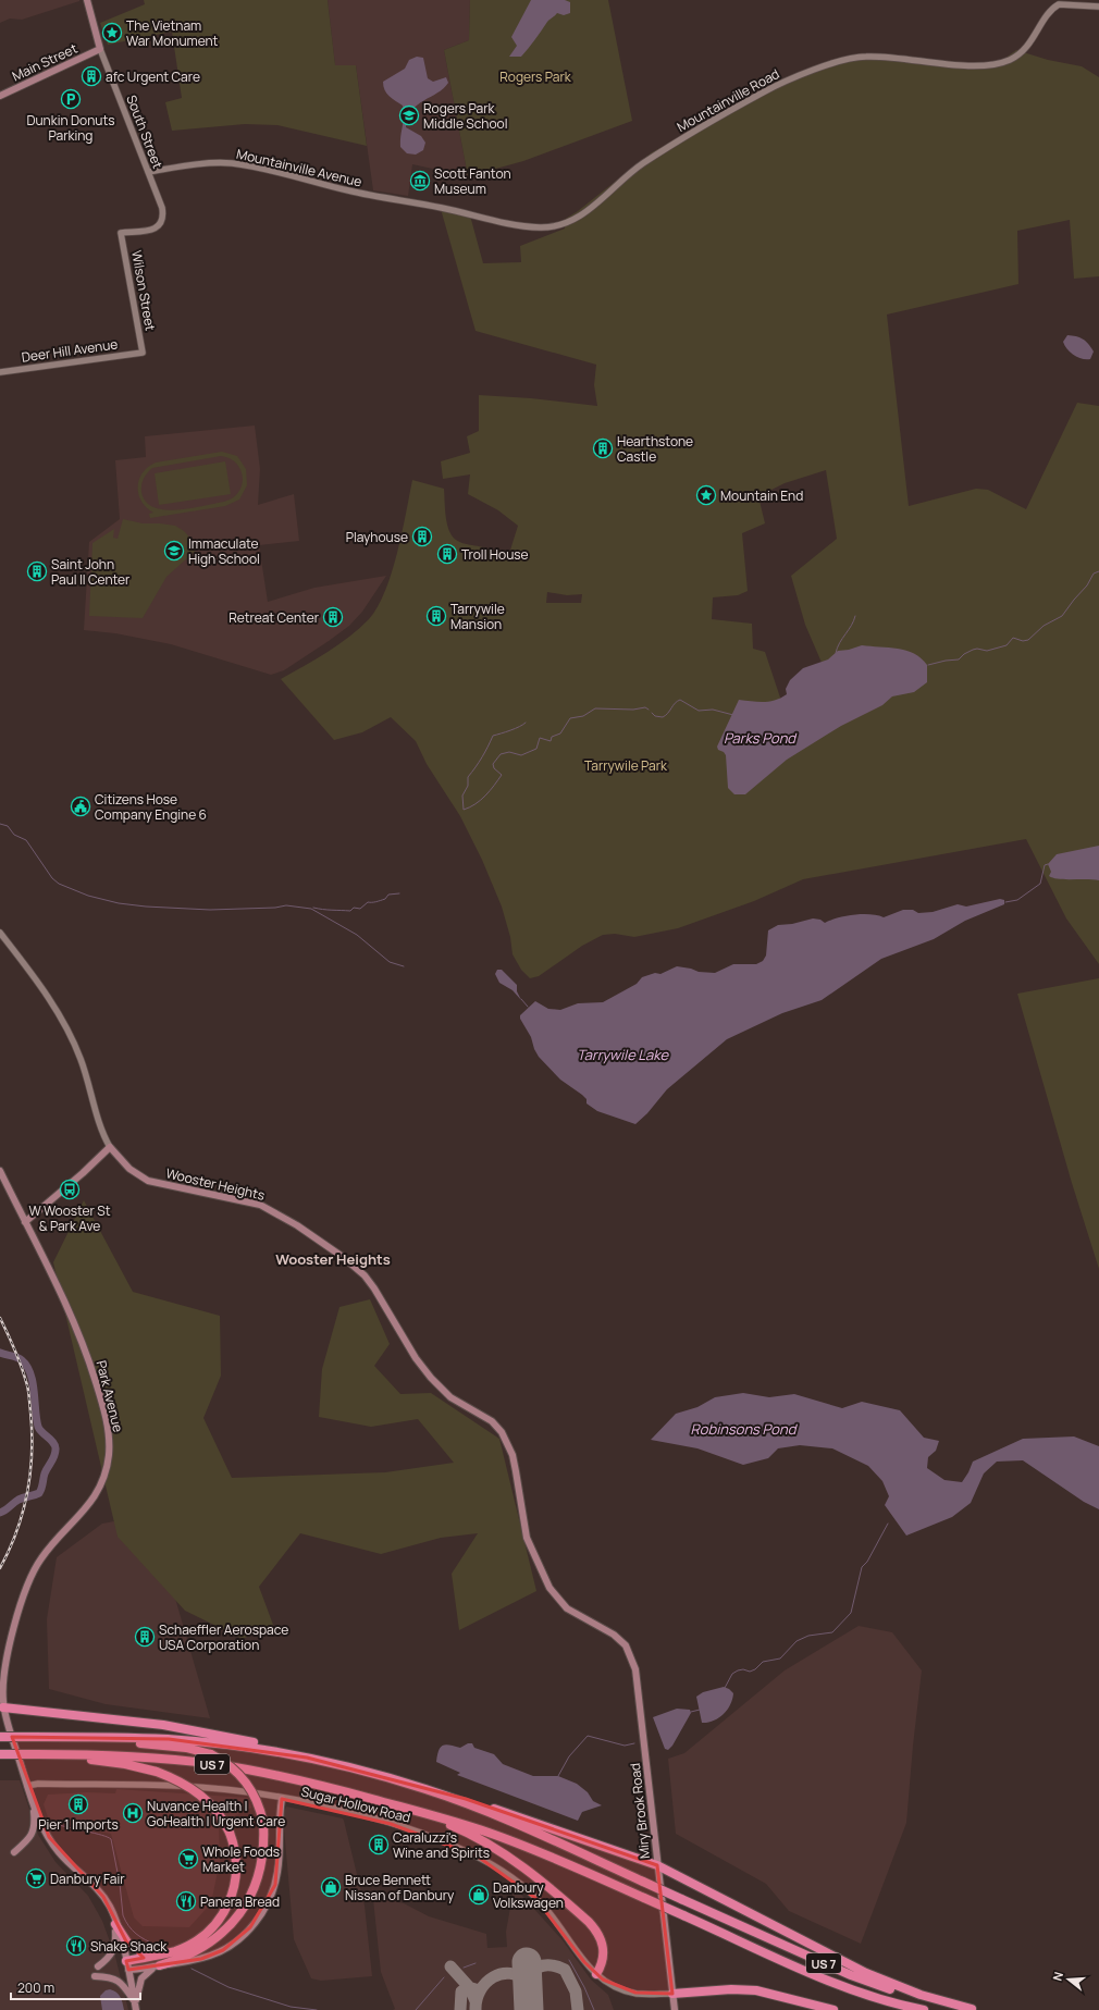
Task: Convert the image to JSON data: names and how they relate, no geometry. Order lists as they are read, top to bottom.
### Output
{
  "streets": {
    "highway": ["US 7"],
    "main road": [
      "Main Street",
      "South Street",
      "Wooster Heights",
      "Park Avenue",
      "Miry Brook Road"
    ],
    "street": [
      "Mountainville Road",
      "Mountainville Avenue",
      "Wilson Street",
      "Deer Hill Avenue",
      "Sugar Hollow Road"
    ]
  },
  "crossings": [
    ["Main Street", "South Street"],
    ["Mountainville Road", "Mountainville Avenue"],
    ["South Street", "Mountainville Avenue"],
    ["South Street", "Wilson Street"],
    ["Wilson Street", "Deer Hill Avenue"],
    ["Wooster Heights", "Miry Brook Road"],
    ["Park Avenue", "Sugar Hollow Road"],
    ["Sugar Hollow Road", "Miry Brook Road"]
  ],
  "districts": ["Wooster Heights"],
  "water": ["Parks Pond", "Tarrywile Lake", "Robinsons Pond"],
  "parks": ["Rogers Park", "Tarrywile Park"],
  "places": {
    "place": ["The Vietnam War Monument", "Mountain End"],
    "building": [
      "afc Urgent Care",
      "Hearthstone Castle",
      "Playhouse",
      "Troll House",
      "Saint John Paul II Center",
      "Tarrywile Mansion",
      "Retreat Center",
      "Schaeffler Aerospace USA Corporation",
      "Pier 1 Imports",
      "Caraluzzi's Wine and Spirits"
    ],
    "parking": ["Dunkin Donuts Parking"],
    "school or university": ["Rogers Park Middle School", "Immaculate High School"],
    "museum": ["Scott Fanton Museum"],
    "public building": ["Citizens Hose Company Engine 6"],
    "bus stop": ["W Wooster St & Park Ave"],
    "hospital": ["Nuvance Health | GoHealth | Urgent Care"],
    "supermarket": ["Whole Foods Market", "Danbury Fair"],
    "shop": ["Bruce Bennett Nissan of Danbury", "Danbury Volkswagen"],
    "restaurant": ["Panera Bread", "Shake Shack"]
  },
  "scale_bar": "200 m",
  "north": "left"
}
